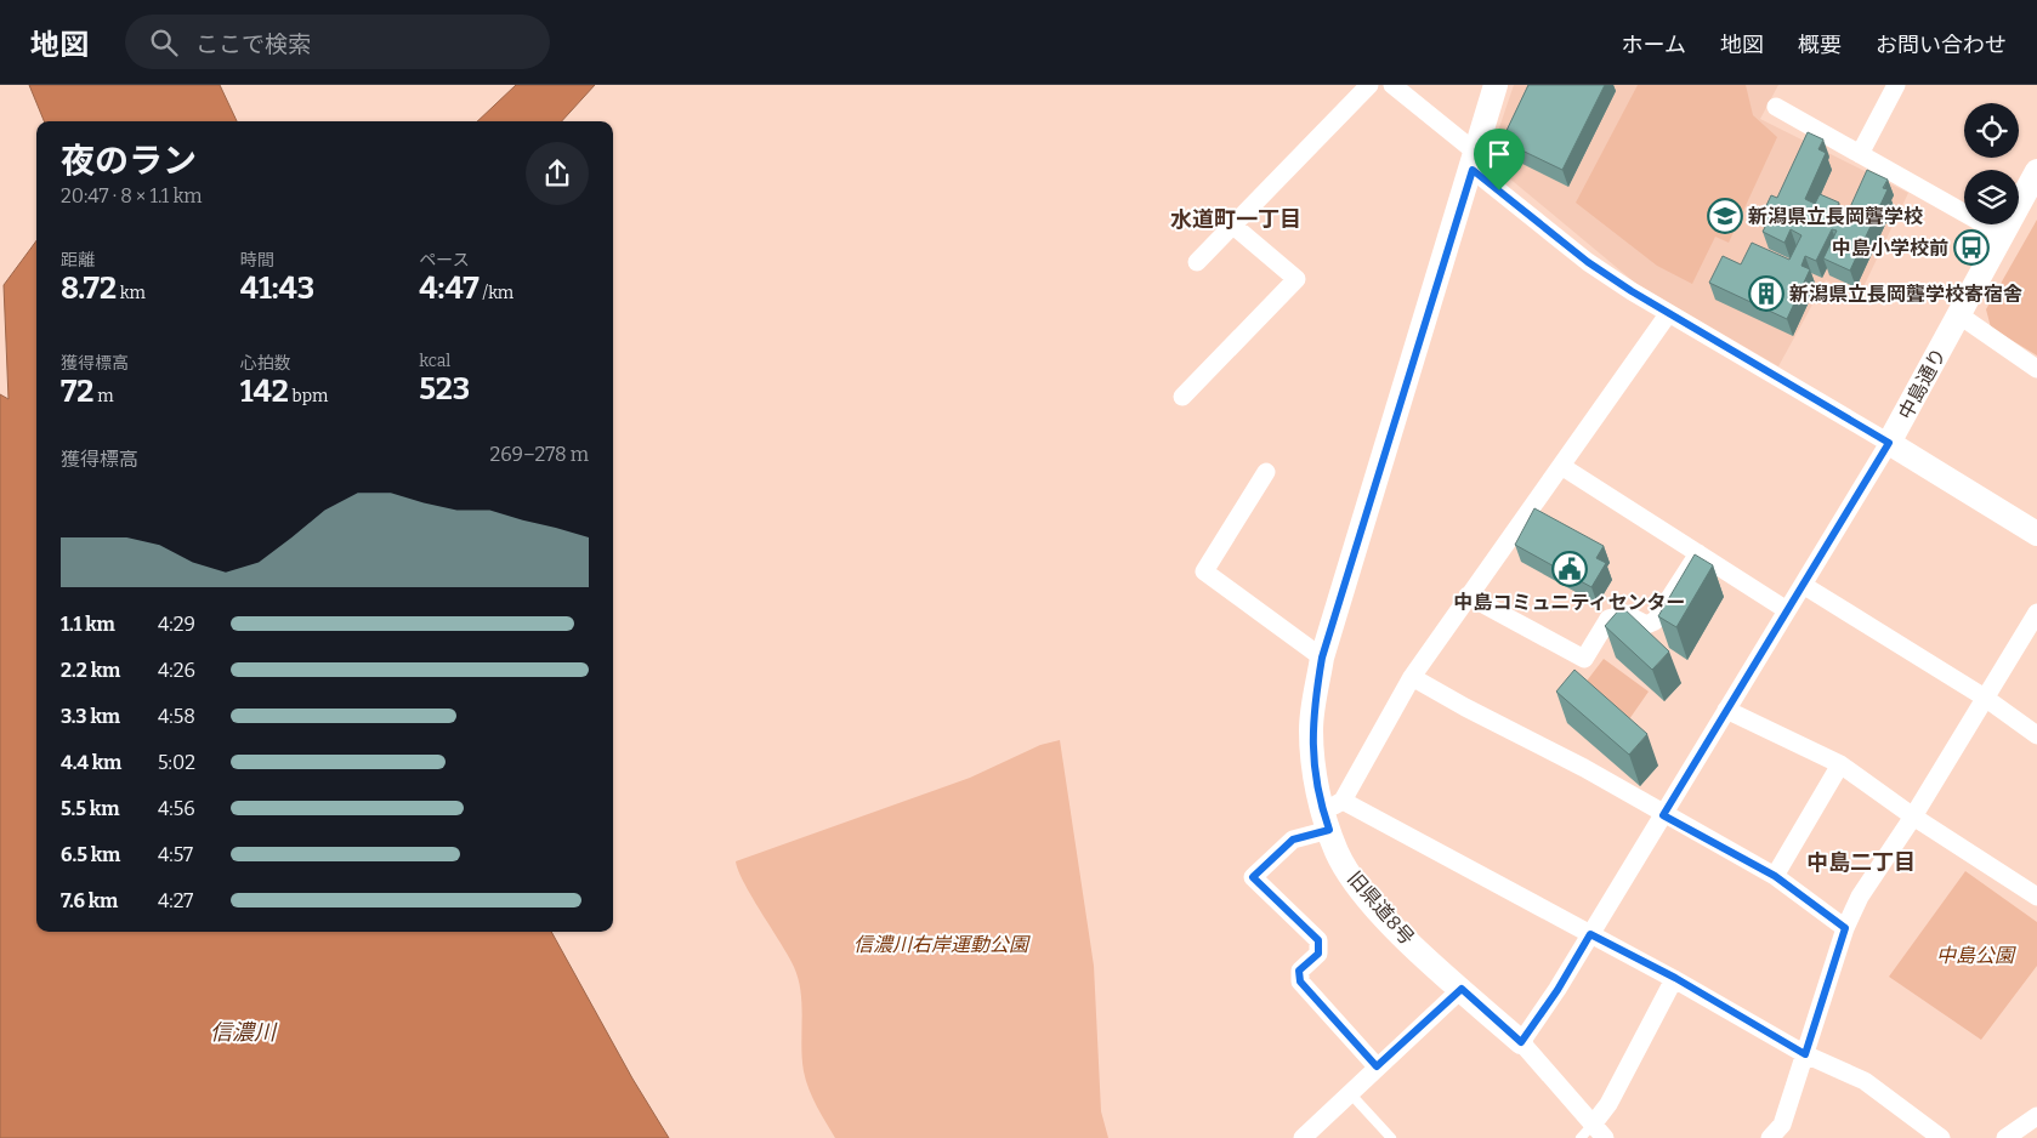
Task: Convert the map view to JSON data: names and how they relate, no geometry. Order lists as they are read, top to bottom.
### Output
{
  "streets": {
    "street": ["中島通り", "旧県道8号"]
  },
  "districts": ["水道町一丁目", "中島二丁目"],
  "water": ["信濃川"],
  "parks": ["信濃川右岸運動公園", "中島公園"],
  "places": {
    "school or university": ["新潟県立長岡聾学校"],
    "bus stop": ["中島小学校前"],
    "building": ["新潟県立長岡聾学校寄宿舎"],
    "public building": ["中島コミュニティセンター"]
  },
  "page": {
    "header": "地図",
    "search": "ここで検索",
    "nav": [
      "ホーム",
      "地図",
      "概要",
      "お問い合わせ"
    ],
    "heading": ["夜のラン", "20:47 · 8 × 1.1 km"],
    "stats": [
      ["距離", "8.72 km"],
      ["時間", "41:43"],
      ["ペース", "4:47 /km"],
      ["獲得標高", "72 m"],
      ["心拍数", "142 bpm"],
      ["kcal", "523"]
    ],
    "chart": ["獲得標高", "269–278 m"],
    "list": [
      {
        "name": "1.1 km",
        "note": "4:29"
      },
      {
        "name": "2.2 km",
        "note": "4:26"
      },
      {
        "name": "3.3 km",
        "note": "4:58"
      },
      {
        "name": "4.4 km",
        "note": "5:02"
      },
      {
        "name": "5.5 km",
        "note": "4:56"
      },
      {
        "name": "6.5 km",
        "note": "4:57"
      },
      {
        "name": "7.6 km",
        "note": "4:27"
      }
    ]
  }
}
